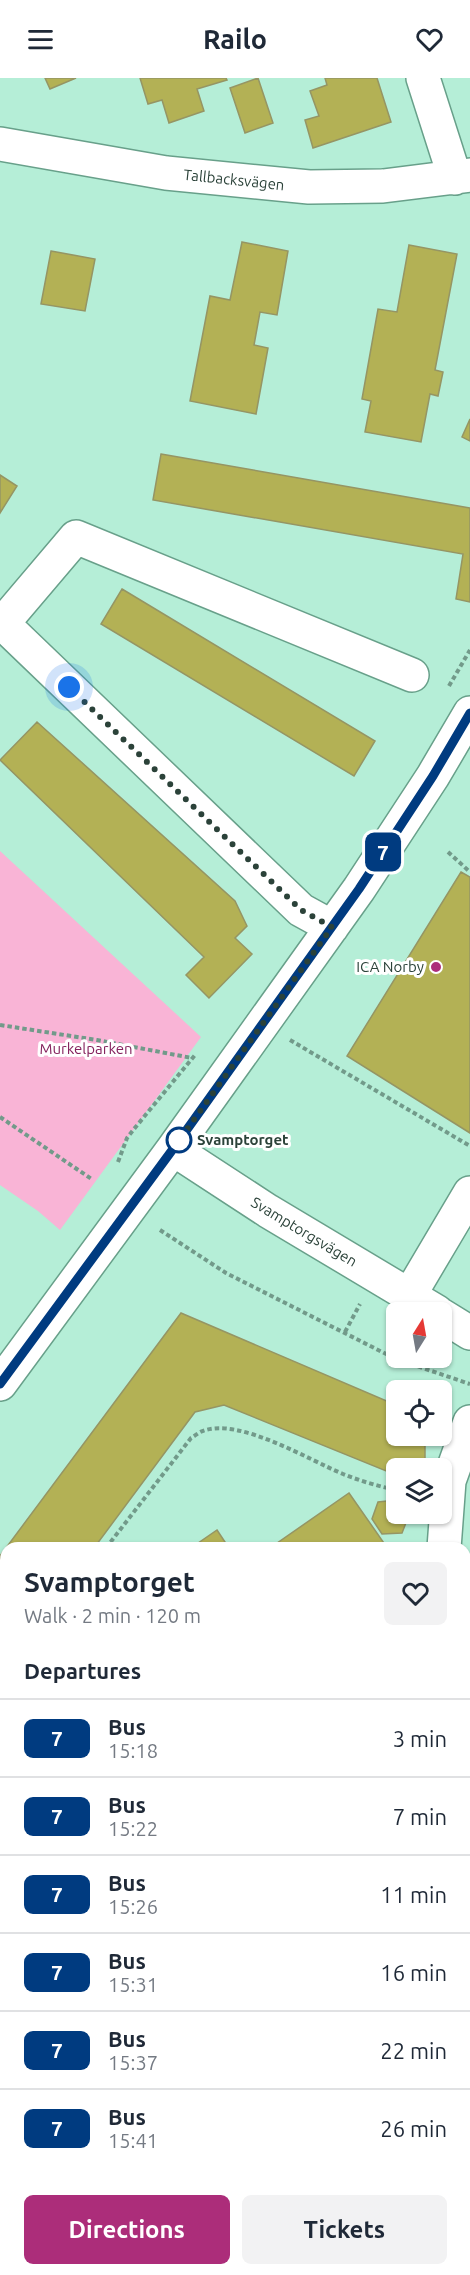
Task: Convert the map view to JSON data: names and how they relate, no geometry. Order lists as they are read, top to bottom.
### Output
{
  "streets": {
    "street": ["Tallbacksvägen", "Svamptorgsvägen"]
  },
  "parks": ["Murkelparken"],
  "places": ["ICA Norby", "Svamptorget"],
  "lines": ["bus line 7"],
  "north": "top",
  "page": {
    "header": "Railo",
    "on_map": "7",
    "heading": [
      ["Svamptorget", "Walk · 2 min · 120 m"],
      "Departures"
    ],
    "list": [
      {
        "mark": "7",
        "name": "Bus",
        "note": "15:18",
        "value": "3 min"
      },
      {
        "mark": "7",
        "name": "Bus",
        "note": "15:22",
        "value": "7 min"
      },
      {
        "mark": "7",
        "name": "Bus",
        "note": "15:26",
        "value": "11 min"
      },
      {
        "mark": "7",
        "name": "Bus",
        "note": "15:31",
        "value": "16 min"
      },
      {
        "mark": "7",
        "name": "Bus",
        "note": "15:37",
        "value": "22 min"
      },
      {
        "mark": "7",
        "name": "Bus",
        "note": "15:41",
        "value": "26 min"
      }
    ],
    "buttons": ["Directions", "Tickets"]
  }
}
